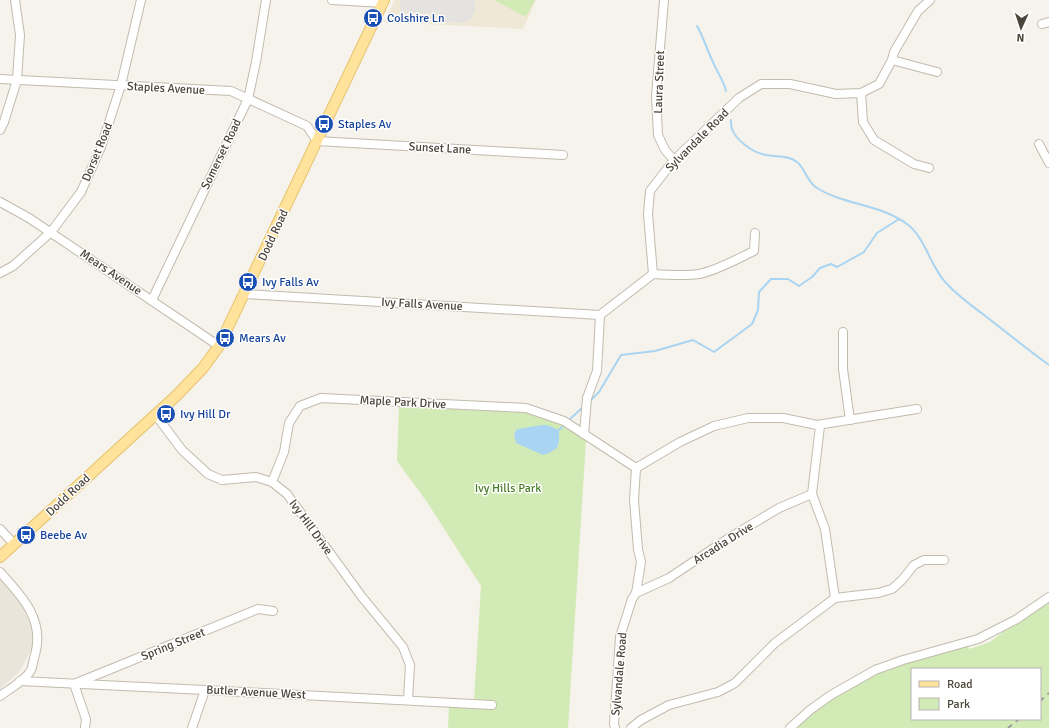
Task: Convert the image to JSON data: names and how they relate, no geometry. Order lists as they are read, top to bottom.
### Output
{
  "streets": {
    "main road": ["Dodd Road"],
    "street": [
      "Laura Street",
      "Staples Avenue",
      "Sylvandale Road",
      "Sunset Lane",
      "Dorset Road",
      "Somerset Road",
      "Mears Avenue",
      "Ivy Falls Avenue",
      "Maple Park Drive",
      "Ivy Hill Drive",
      "Arcadia Drive",
      "Spring Street",
      "Butler Avenue West"
    ]
  },
  "crossings": [
    ["Laura Street", "Sylvandale Road"],
    ["Staples Avenue", "Sunset Lane"],
    ["Staples Avenue", "Dorset Road"],
    ["Staples Avenue", "Somerset Road"],
    ["Staples Avenue", "Dodd Road"],
    ["Sylvandale Road", "Arcadia Drive"],
    ["Sunset Lane", "Dodd Road"],
    ["Dorset Road", "Mears Avenue"],
    ["Somerset Road", "Mears Avenue"],
    ["Dodd Road", "Mears Avenue"],
    ["Dodd Road", "Ivy Falls Avenue"],
    ["Dodd Road", "Ivy Hill Drive"],
    ["Maple Park Drive", "Ivy Hill Drive"],
    ["Ivy Hill Drive", "Butler Avenue West"],
    ["Spring Street", "Butler Avenue West"]
  ],
  "parks": ["Ivy Hills Park"],
  "places": {
    "bus stop": [
      "Colshire Ln",
      "Staples Av",
      "Ivy Falls Av",
      "Mears Av",
      "Ivy Hill Dr",
      "Beebe Av"
    ]
  },
  "legend": ["Road", "Park"],
  "north": "bottom"
}
